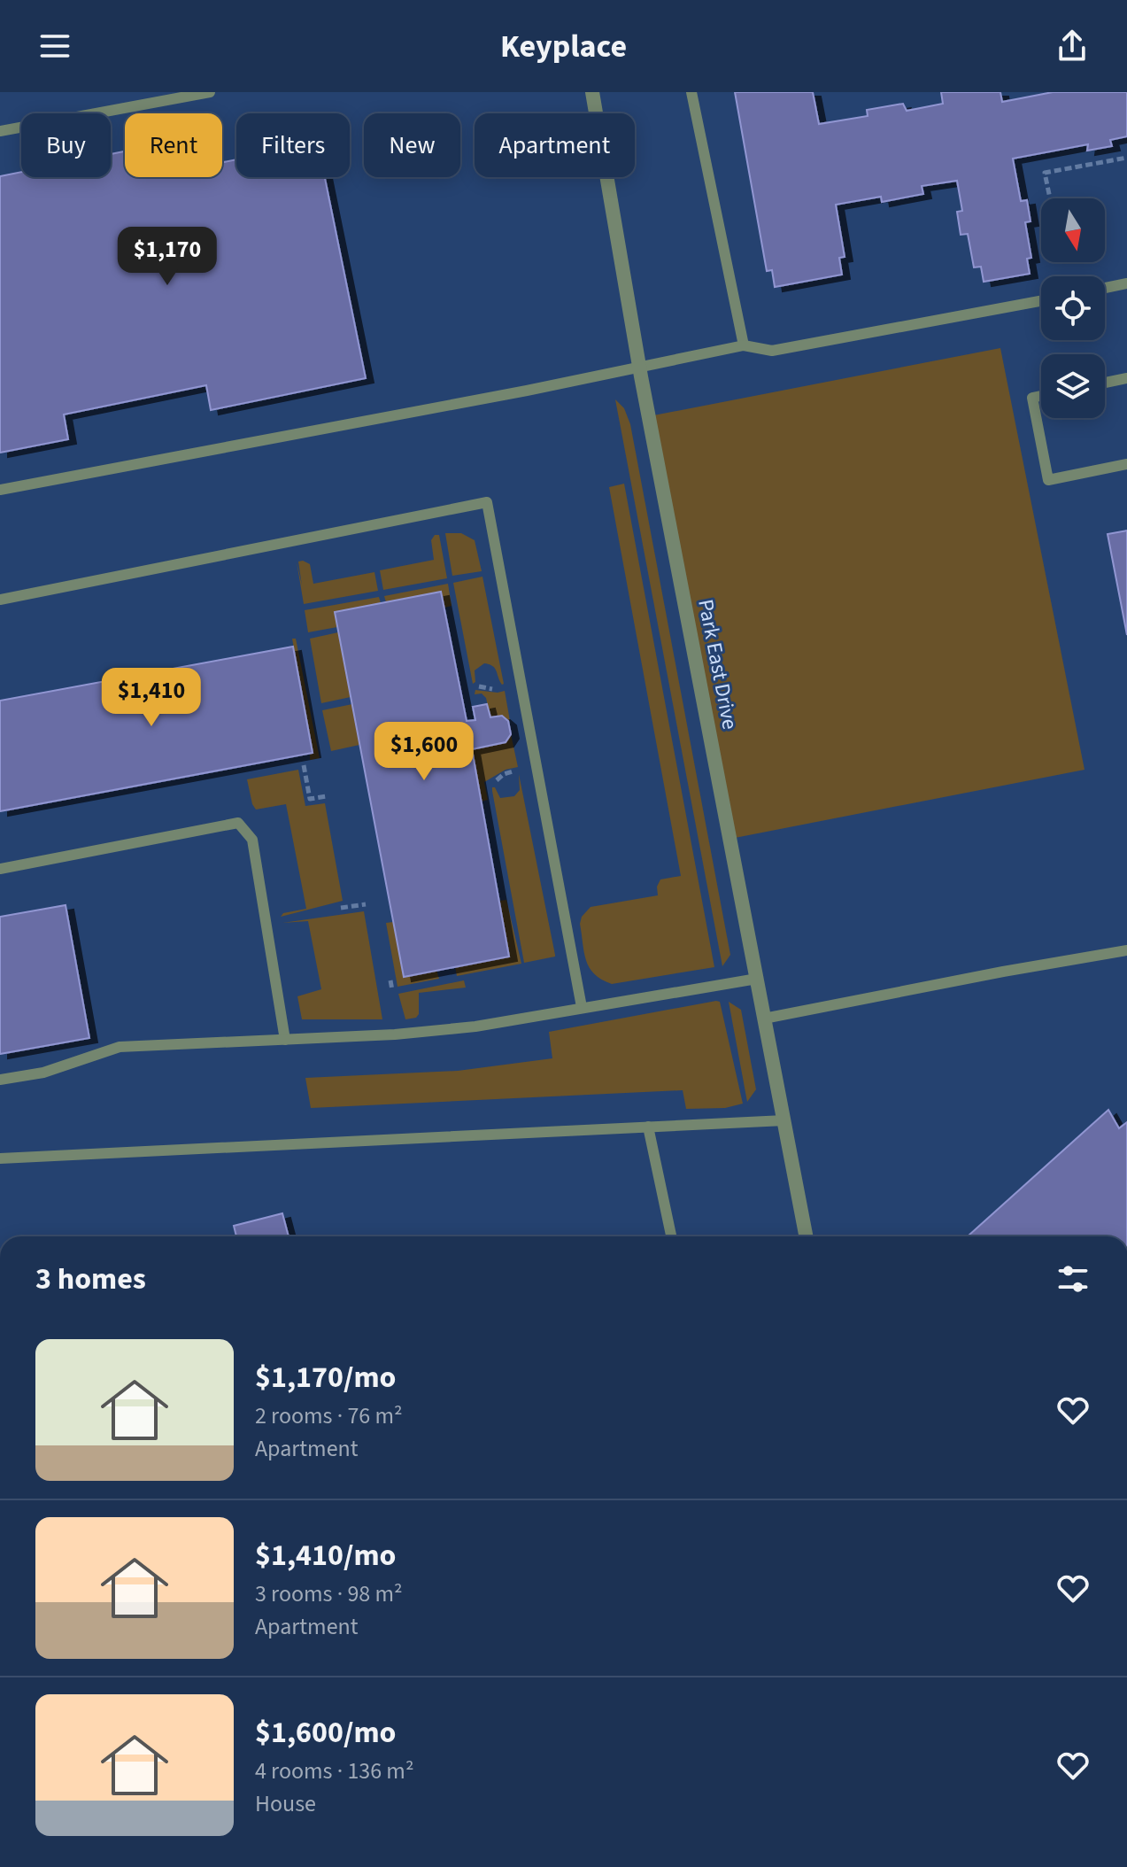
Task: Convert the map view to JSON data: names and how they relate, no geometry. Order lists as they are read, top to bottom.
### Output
{
  "streets": {
    "street": ["Park East Drive"]
  },
  "north": "bottom",
  "page": {
    "header": "Keyplace",
    "chip": [
      "Buy",
      "Rent",
      "Filters",
      "New",
      "Apartment"
    ],
    "price": ["$1,170", "$1,410", "$1,600"],
    "heading": "3 homes",
    "list": [
      {
        "name": "$1,170/mo",
        "note": "2 rooms · 76 m² · Apartment"
      },
      {
        "name": "$1,410/mo",
        "note": "3 rooms · 98 m² · Apartment"
      },
      {
        "name": "$1,600/mo",
        "note": "4 rooms · 136 m² · House"
      }
    ]
  }
}
